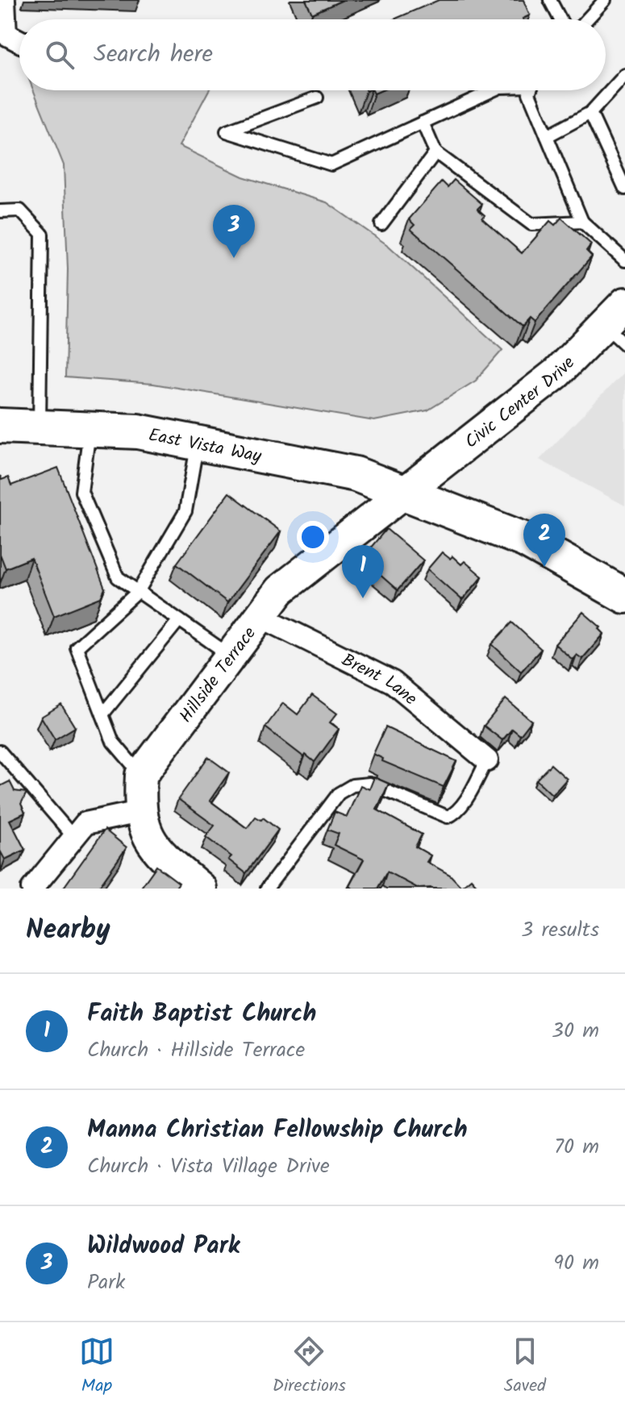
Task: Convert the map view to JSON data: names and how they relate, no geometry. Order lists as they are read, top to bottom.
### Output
{
  "streets": {
    "main road": ["East Vista Way"],
    "street": ["Civic Center Drive", "Hillside Terrace", "Brent Lane"]
  },
  "crossings": [
    ["Civic Center Drive", "East Vista Way"],
    ["Civic Center Drive", "Hillside Terrace"],
    ["East Vista Way", "Hillside Terrace"],
    ["Hillside Terrace", "Brent Lane"]
  ],
  "page": {
    "search": "Search here",
    "pins": ["3", "2", "1"],
    "heading": ["Nearby", "3 results"],
    "list": [
      {
        "mark": "1",
        "name": "Faith Baptist Church",
        "note": "Church · Hillside Terrace",
        "value": "30 m"
      },
      {
        "mark": "2",
        "name": "Manna Christian Fellowship Church",
        "note": "Church · Vista Village Drive",
        "value": "70 m"
      },
      {
        "mark": "3",
        "name": "Wildwood Park",
        "note": "Park",
        "value": "90 m"
      }
    ],
    "nav": ["Map", "Directions", "Saved"]
  }
}
